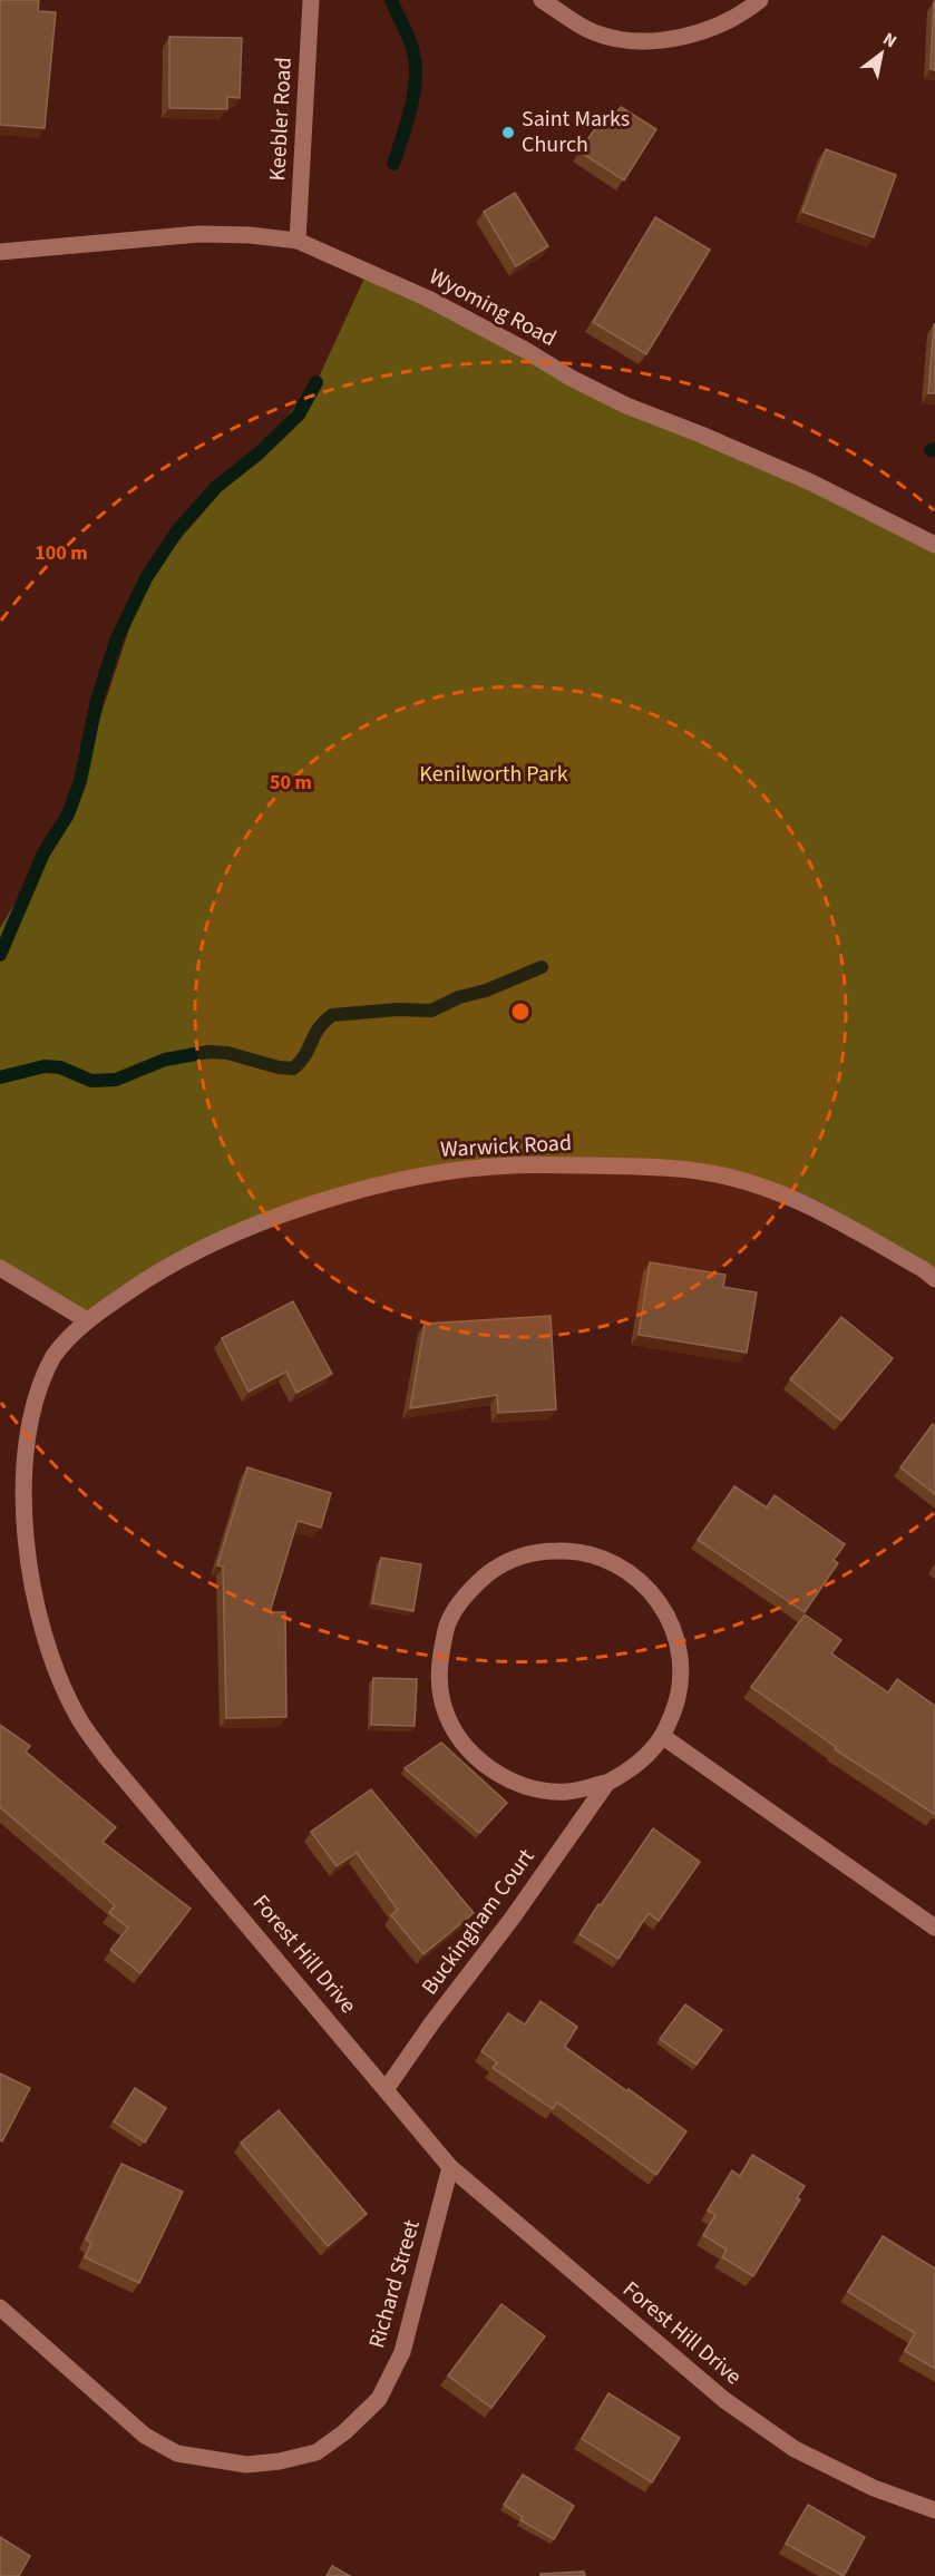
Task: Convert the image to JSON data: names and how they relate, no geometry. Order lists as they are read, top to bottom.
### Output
{
  "streets": {
    "street": [
      "Keebler Road",
      "Wyoming Road",
      "Warwick Road",
      "Buckingham Court",
      "Forest Hill Drive",
      "Richard Street"
    ]
  },
  "crossings": [
    ["Keebler Road", "Wyoming Road"],
    ["Warwick Road", "Forest Hill Drive"],
    ["Buckingham Court", "Forest Hill Drive"],
    ["Forest Hill Drive", "Richard Street"]
  ],
  "parks": ["Kenilworth Park"],
  "places": ["Saint Marks Church"],
  "north": "top right",
  "rings": ["100 m", "50 m"]
}
